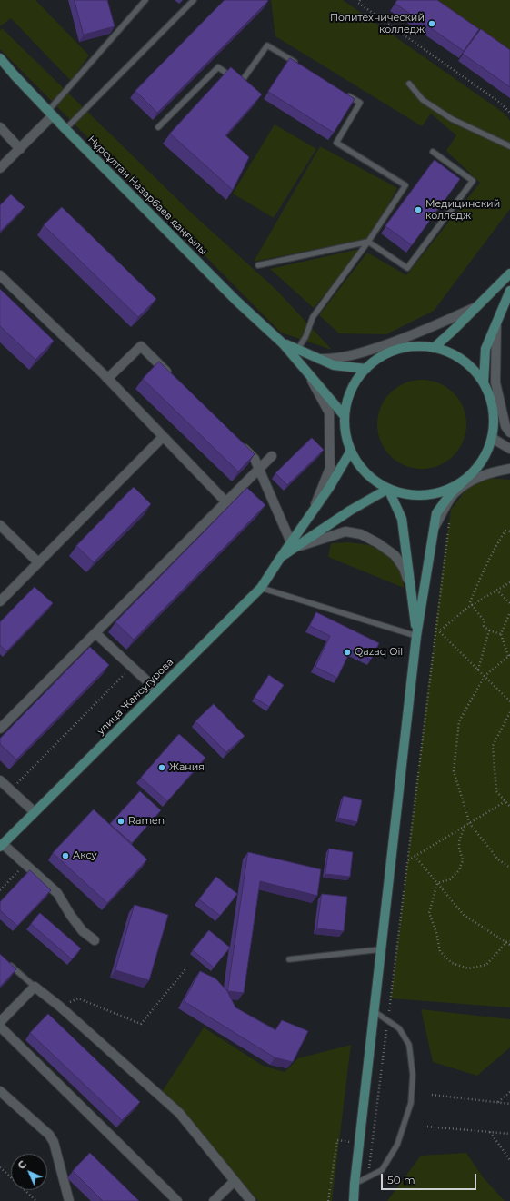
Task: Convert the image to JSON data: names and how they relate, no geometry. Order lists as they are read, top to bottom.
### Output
{
  "streets": {
    "main road": ["Нұрсұлтан Назарбаев даңғылы", "улица Жансугурова"]
  },
  "places": [
    "Политехнический колледж",
    "Медицинский колледж",
    "Qazaq Oil",
    "Жания",
    "Ramen",
    "Аксу"
  ],
  "scale_bar": "50 m",
  "north": "top left"
}
